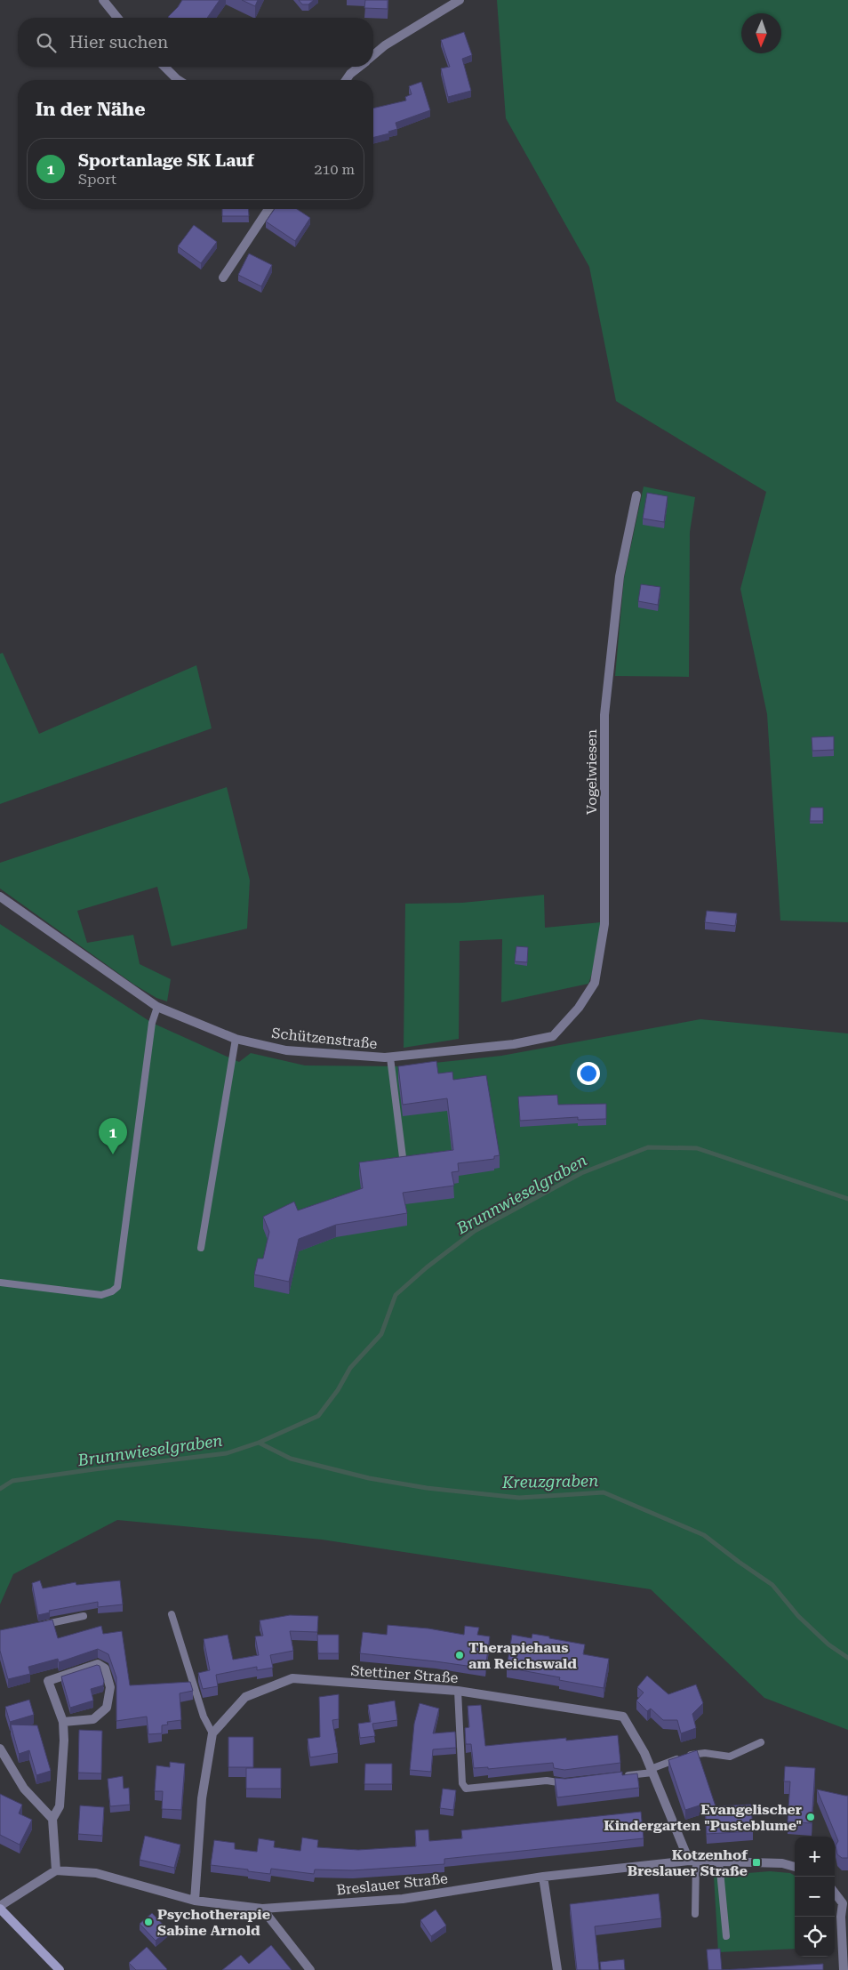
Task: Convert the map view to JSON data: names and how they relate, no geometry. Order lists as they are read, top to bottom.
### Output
{
  "streets": {
    "street": [
      "Vogelwiesen",
      "Schützenstraße",
      "Stettiner Straße",
      "Breslauer Straße"
    ]
  },
  "crossings": [
    ["Vogelwiesen", "Schützenstraße"],
    ["Stettiner Straße", "Breslauer Straße"]
  ],
  "water": ["Brunnwieselgraben", "Kreuzgraben"],
  "places": {
    "other": ["Therapiehaus am Reichswald", "Evangelischer Kindergarten \"Pusteblume\"", "Psychotherapie Sabine Arnold"],
    "transit": ["Kotzenhof Breslauer Straße"]
  },
  "north": "bottom",
  "page": {
    "search": "Hier suchen",
    "heading": "In der Nähe",
    "list": [
      {
        "mark": "1",
        "name": "Sportanlage SK Lauf",
        "note": "Sport",
        "value": "210 m"
      }
    ],
    "pins": "1",
    "map_buttons": ["+", "−"]
  }
}
